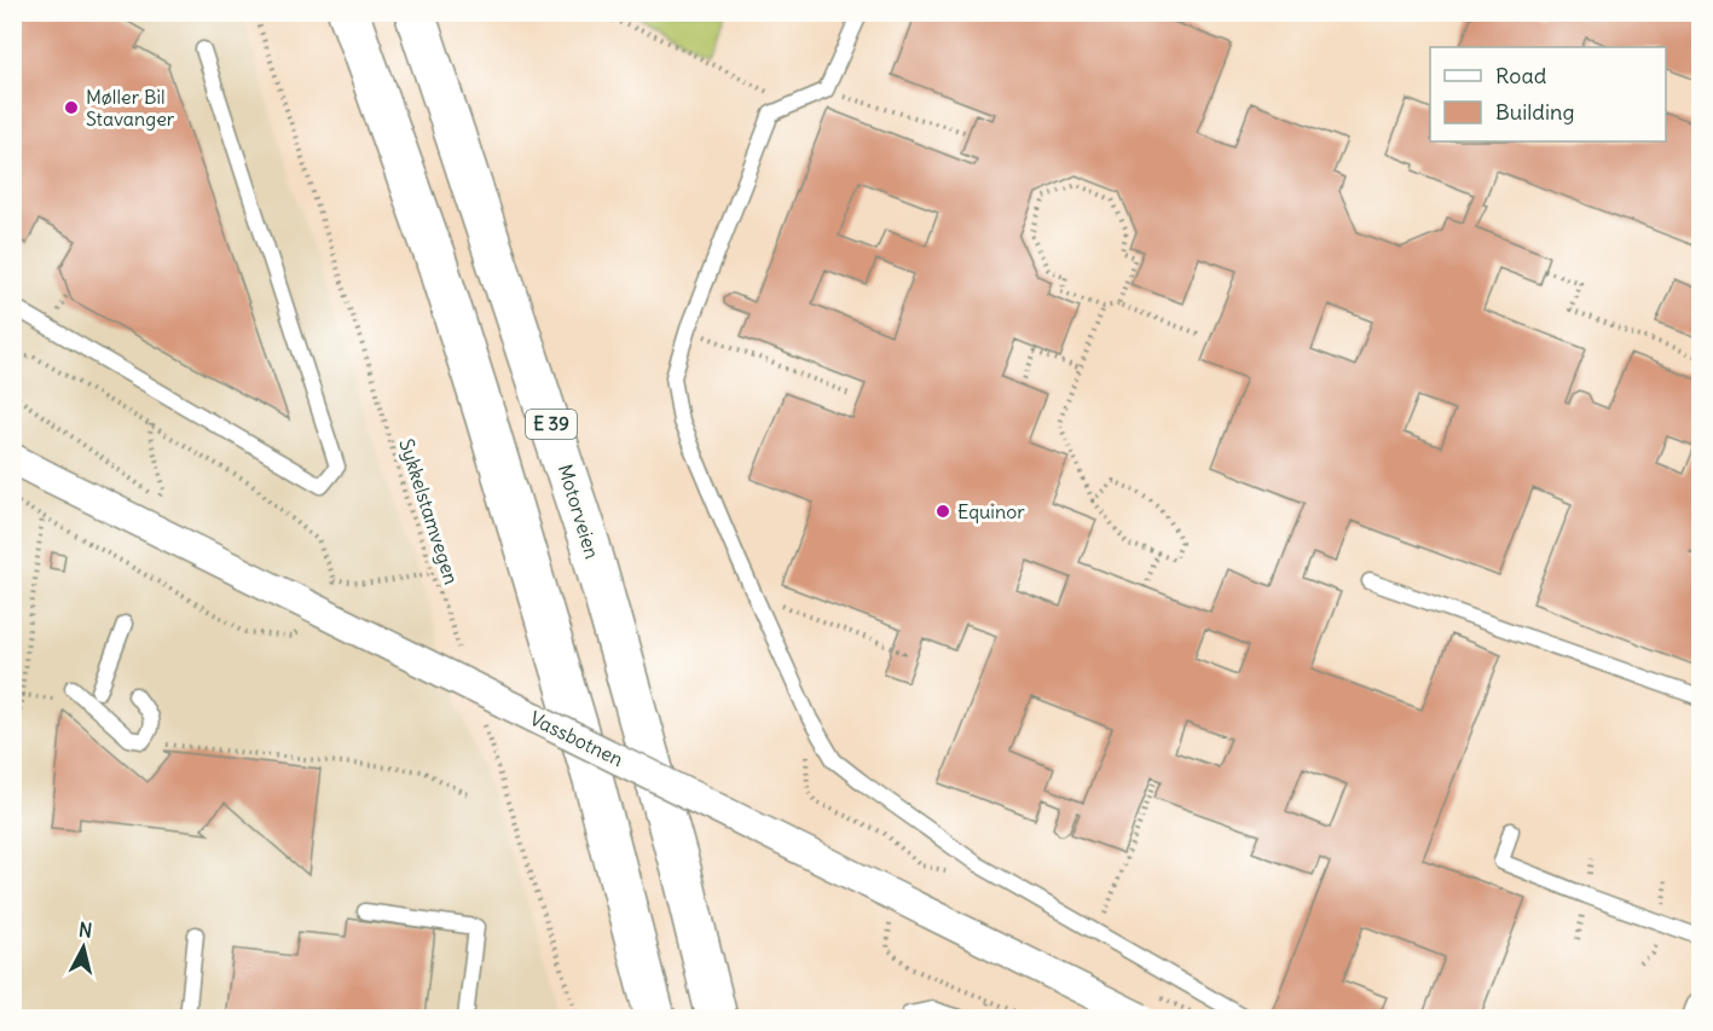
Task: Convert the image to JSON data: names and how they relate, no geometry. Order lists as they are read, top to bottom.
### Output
{
  "streets": {
    "highway": ["E 39", "Motorveien"],
    "street": ["Vassbotnen"],
    "path": ["Sykkelstamvegen"]
  },
  "places": ["Møller Bil Stavanger", "Equinor"],
  "legend": ["Road", "Building"],
  "north": "top"
}
